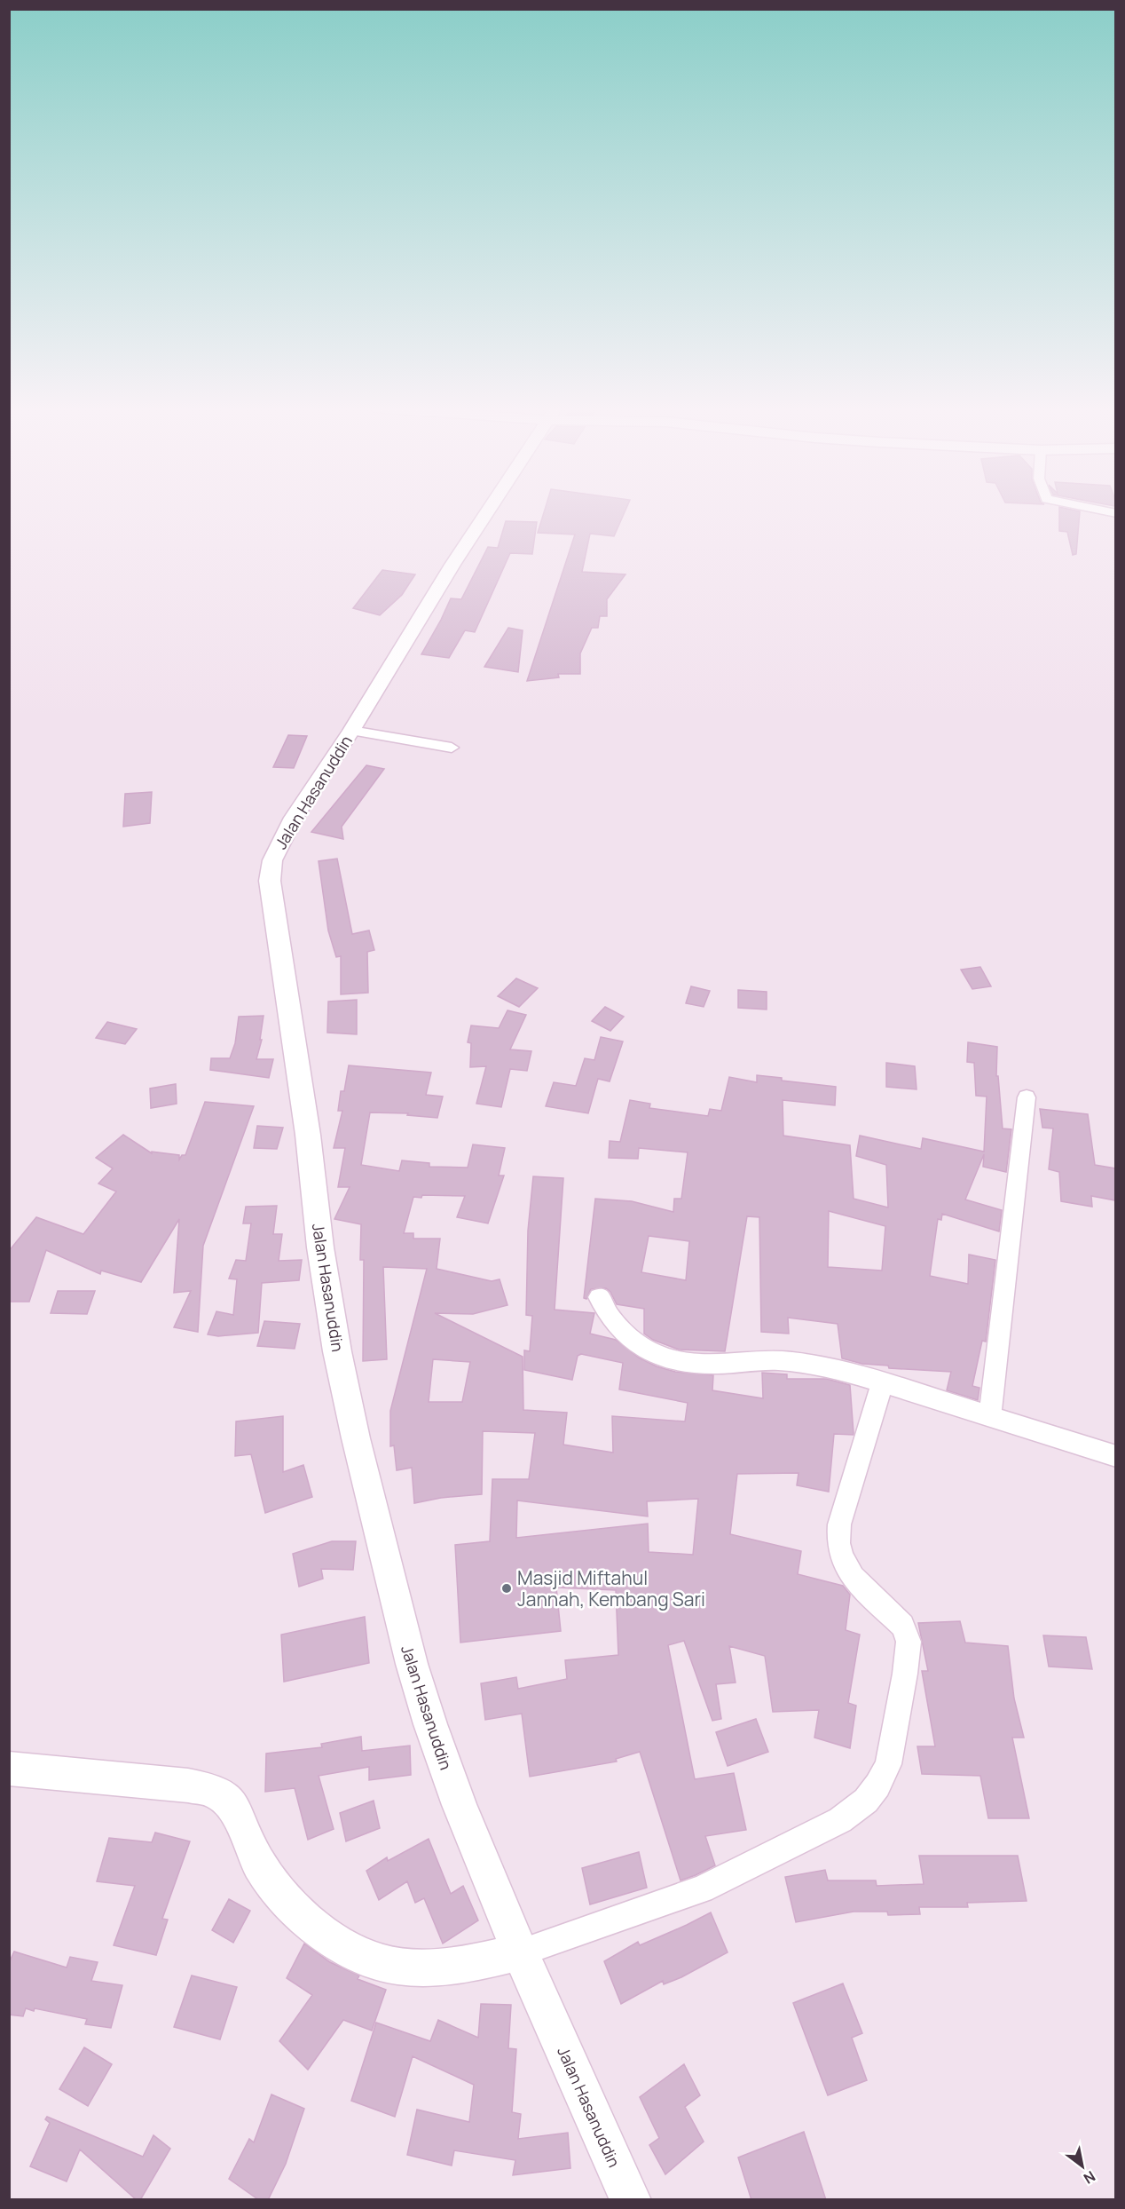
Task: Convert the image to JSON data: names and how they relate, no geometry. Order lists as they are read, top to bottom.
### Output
{
  "streets": {
    "street": ["Jalan Hasanuddin"]
  },
  "places": ["Masjid Miftahul Jannah, Kembang Sari"],
  "north": "bottom right"
}
